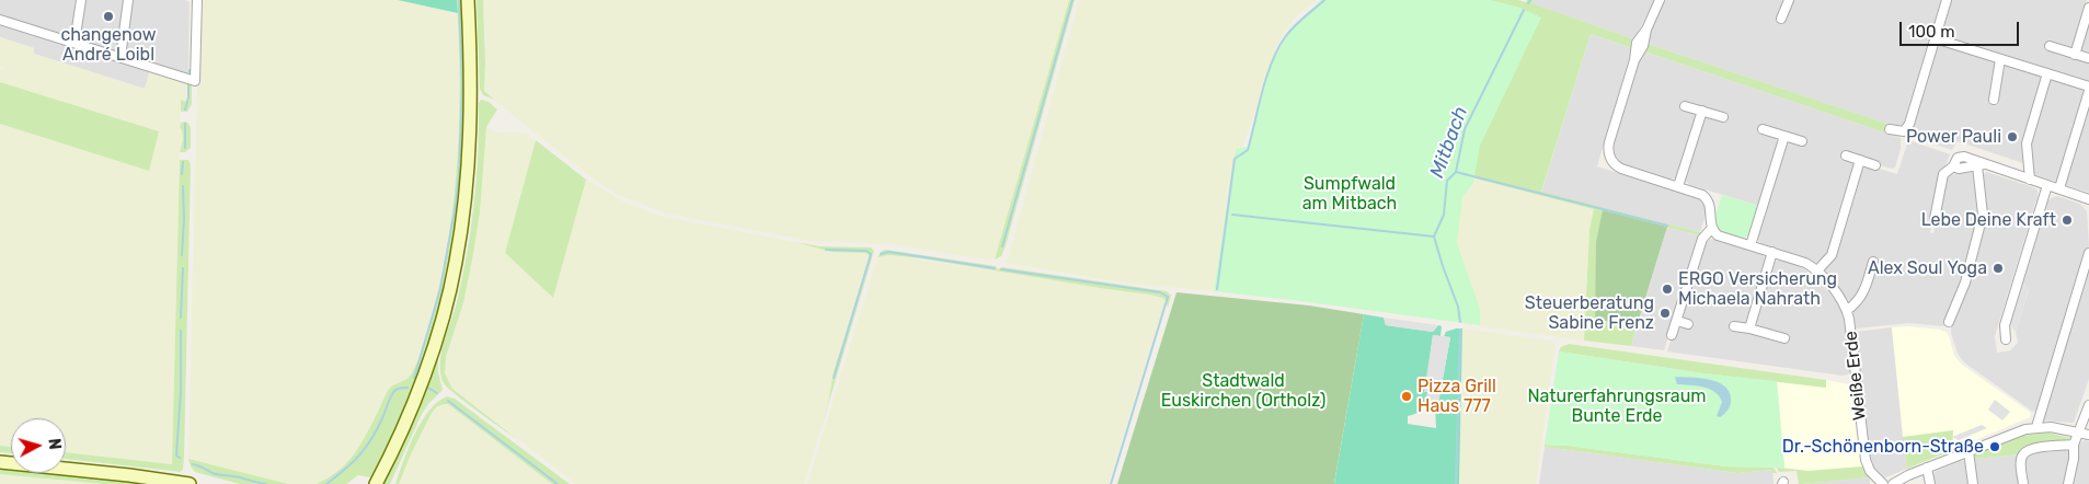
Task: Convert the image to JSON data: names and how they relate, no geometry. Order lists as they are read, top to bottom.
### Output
{
  "streets": {
    "street": ["Weiße Erde"]
  },
  "water": ["Mitbach"],
  "parks": ["Sumpfwald am Mitbach", "Stadtwald Euskirchen (Ortholz)", "Naturerfahrungsraum Bunte Erde"],
  "places": [
    "changenow André Loibl",
    "Power Pauli",
    "Lebe Deine Kraft",
    "Alex Soul Yoga",
    "ERGO Versicherung Michaela Nahrath",
    "Steuerberatung Sabine Frenz",
    "Pizza Grill Haus 777",
    "Dr.-Schönenborn-Straße"
  ],
  "scale_bar": "100 m",
  "north": "right"
}
